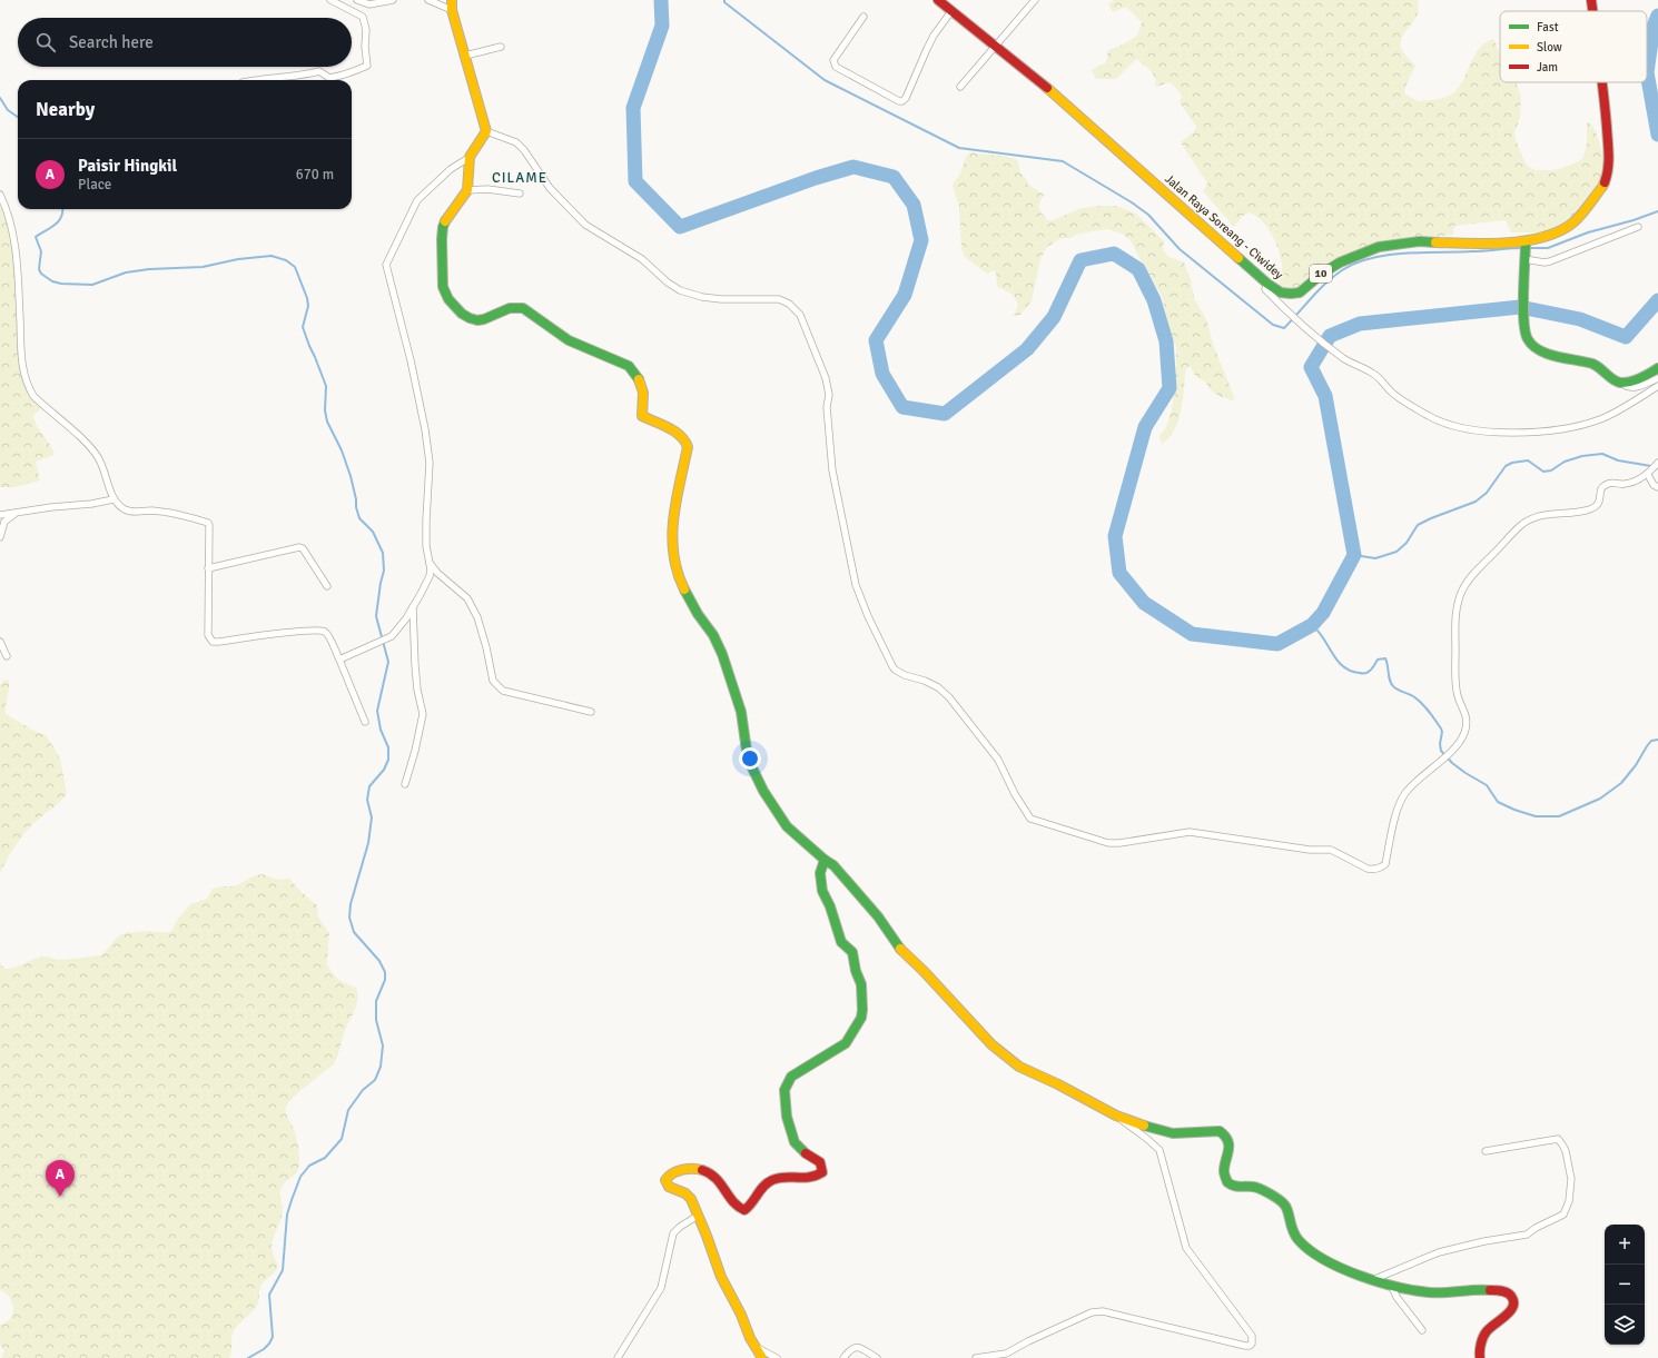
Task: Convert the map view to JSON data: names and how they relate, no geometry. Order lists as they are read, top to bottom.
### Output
{
  "streets": {
    "main road": ["Jalan Raya Soreang - Ciwidey", "10"]
  },
  "districts": ["CILAME"],
  "legend": ["Fast", "Slow", "Jam"],
  "page": {
    "search": "Search here",
    "heading": "Nearby",
    "list": [
      {
        "mark": "A",
        "name": "Paisir Hingkil",
        "note": "Place",
        "value": "670 m"
      }
    ],
    "pins": "A",
    "map_buttons": ["+", "−"]
  }
}
